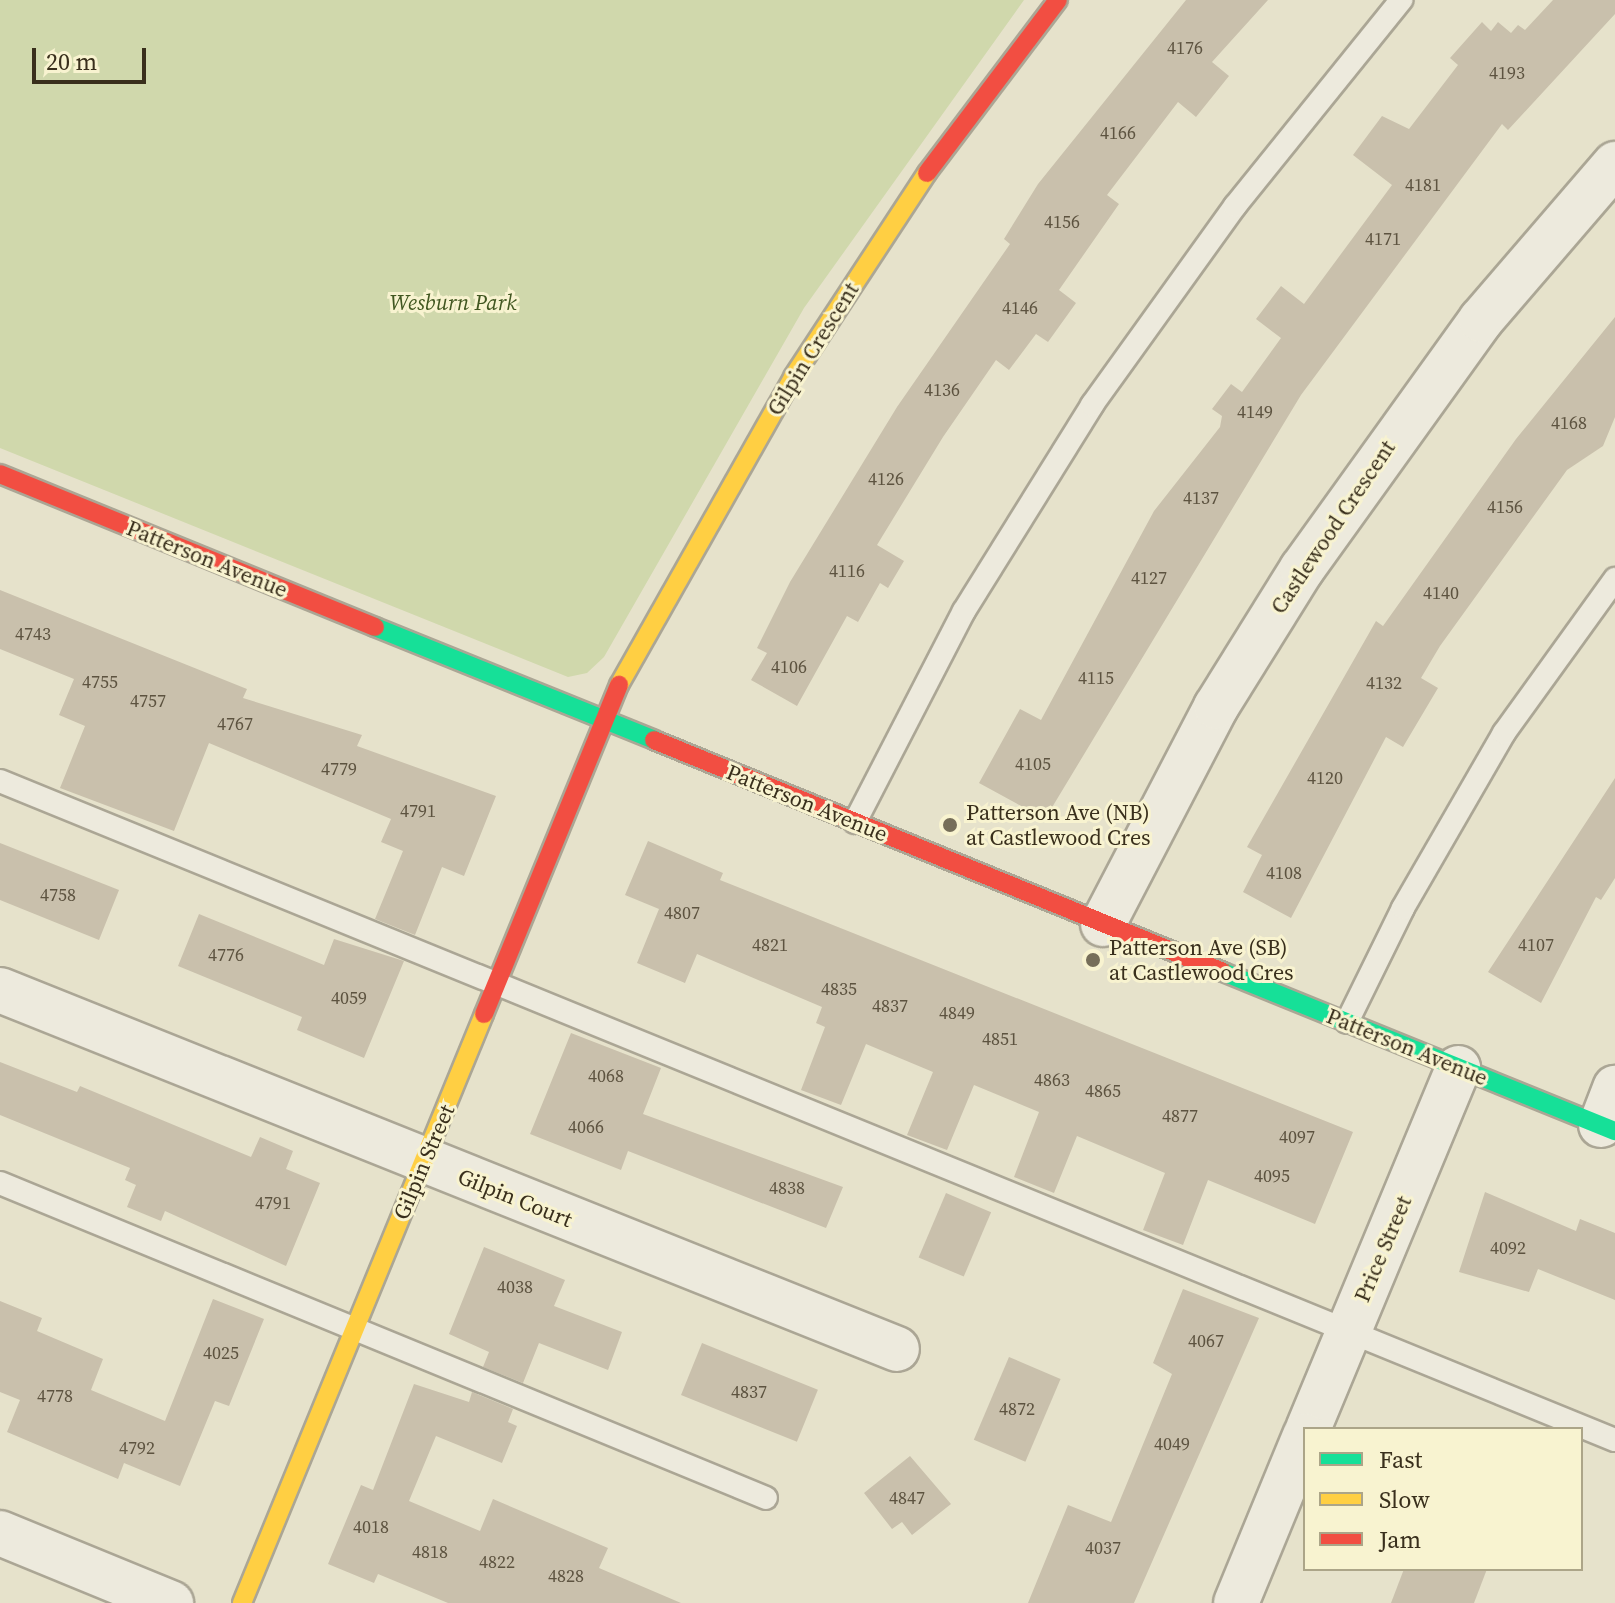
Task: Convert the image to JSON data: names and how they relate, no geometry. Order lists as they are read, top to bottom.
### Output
{
  "streets": {
    "street": [
      "Gilpin Crescent",
      "Castlewood Crescent",
      "Patterson Avenue",
      "Gilpin Street",
      "Gilpin Court",
      "Price Street"
    ]
  },
  "crossings": [
    ["Gilpin Crescent", "Patterson Avenue"],
    ["Gilpin Crescent", "Gilpin Street"],
    ["Castlewood Crescent", "Patterson Avenue"],
    ["Patterson Avenue", "Gilpin Street"],
    ["Patterson Avenue", "Price Street"],
    ["Gilpin Street", "Gilpin Court"]
  ],
  "parks": ["Wesburn Park"],
  "places": ["Patterson Ave (NB) at Castlewood Cres", "Patterson Ave (SB) at Castlewood Cres"],
  "house_numbers": [
    "4176",
    "4193",
    "4166",
    "4181",
    "4156",
    "4171",
    "4146",
    "4136",
    "4149",
    "4168",
    "4126",
    "4137",
    "4156",
    "4116",
    "4127",
    "4140",
    "4743",
    "4106",
    "4115",
    "4755",
    "4132",
    "4757",
    "4767",
    "4105",
    "4779",
    "4120",
    "4791",
    "4108",
    "4758",
    "4807",
    "4821",
    "4107",
    "4776",
    "4835",
    "4059",
    "4837",
    "4849",
    "4851",
    "4068",
    "4863",
    "4865",
    "4877",
    "4066",
    "4097",
    "4095",
    "4838",
    "4791",
    "4092",
    "4038",
    "4067",
    "4025",
    "4837",
    "4778",
    "4872",
    "4049",
    "4792",
    "4847",
    "4018",
    "4037",
    "4818",
    "4822",
    "4828"
  ],
  "legend": ["Fast", "Slow", "Jam"],
  "scale_bar": "20 m"
}
